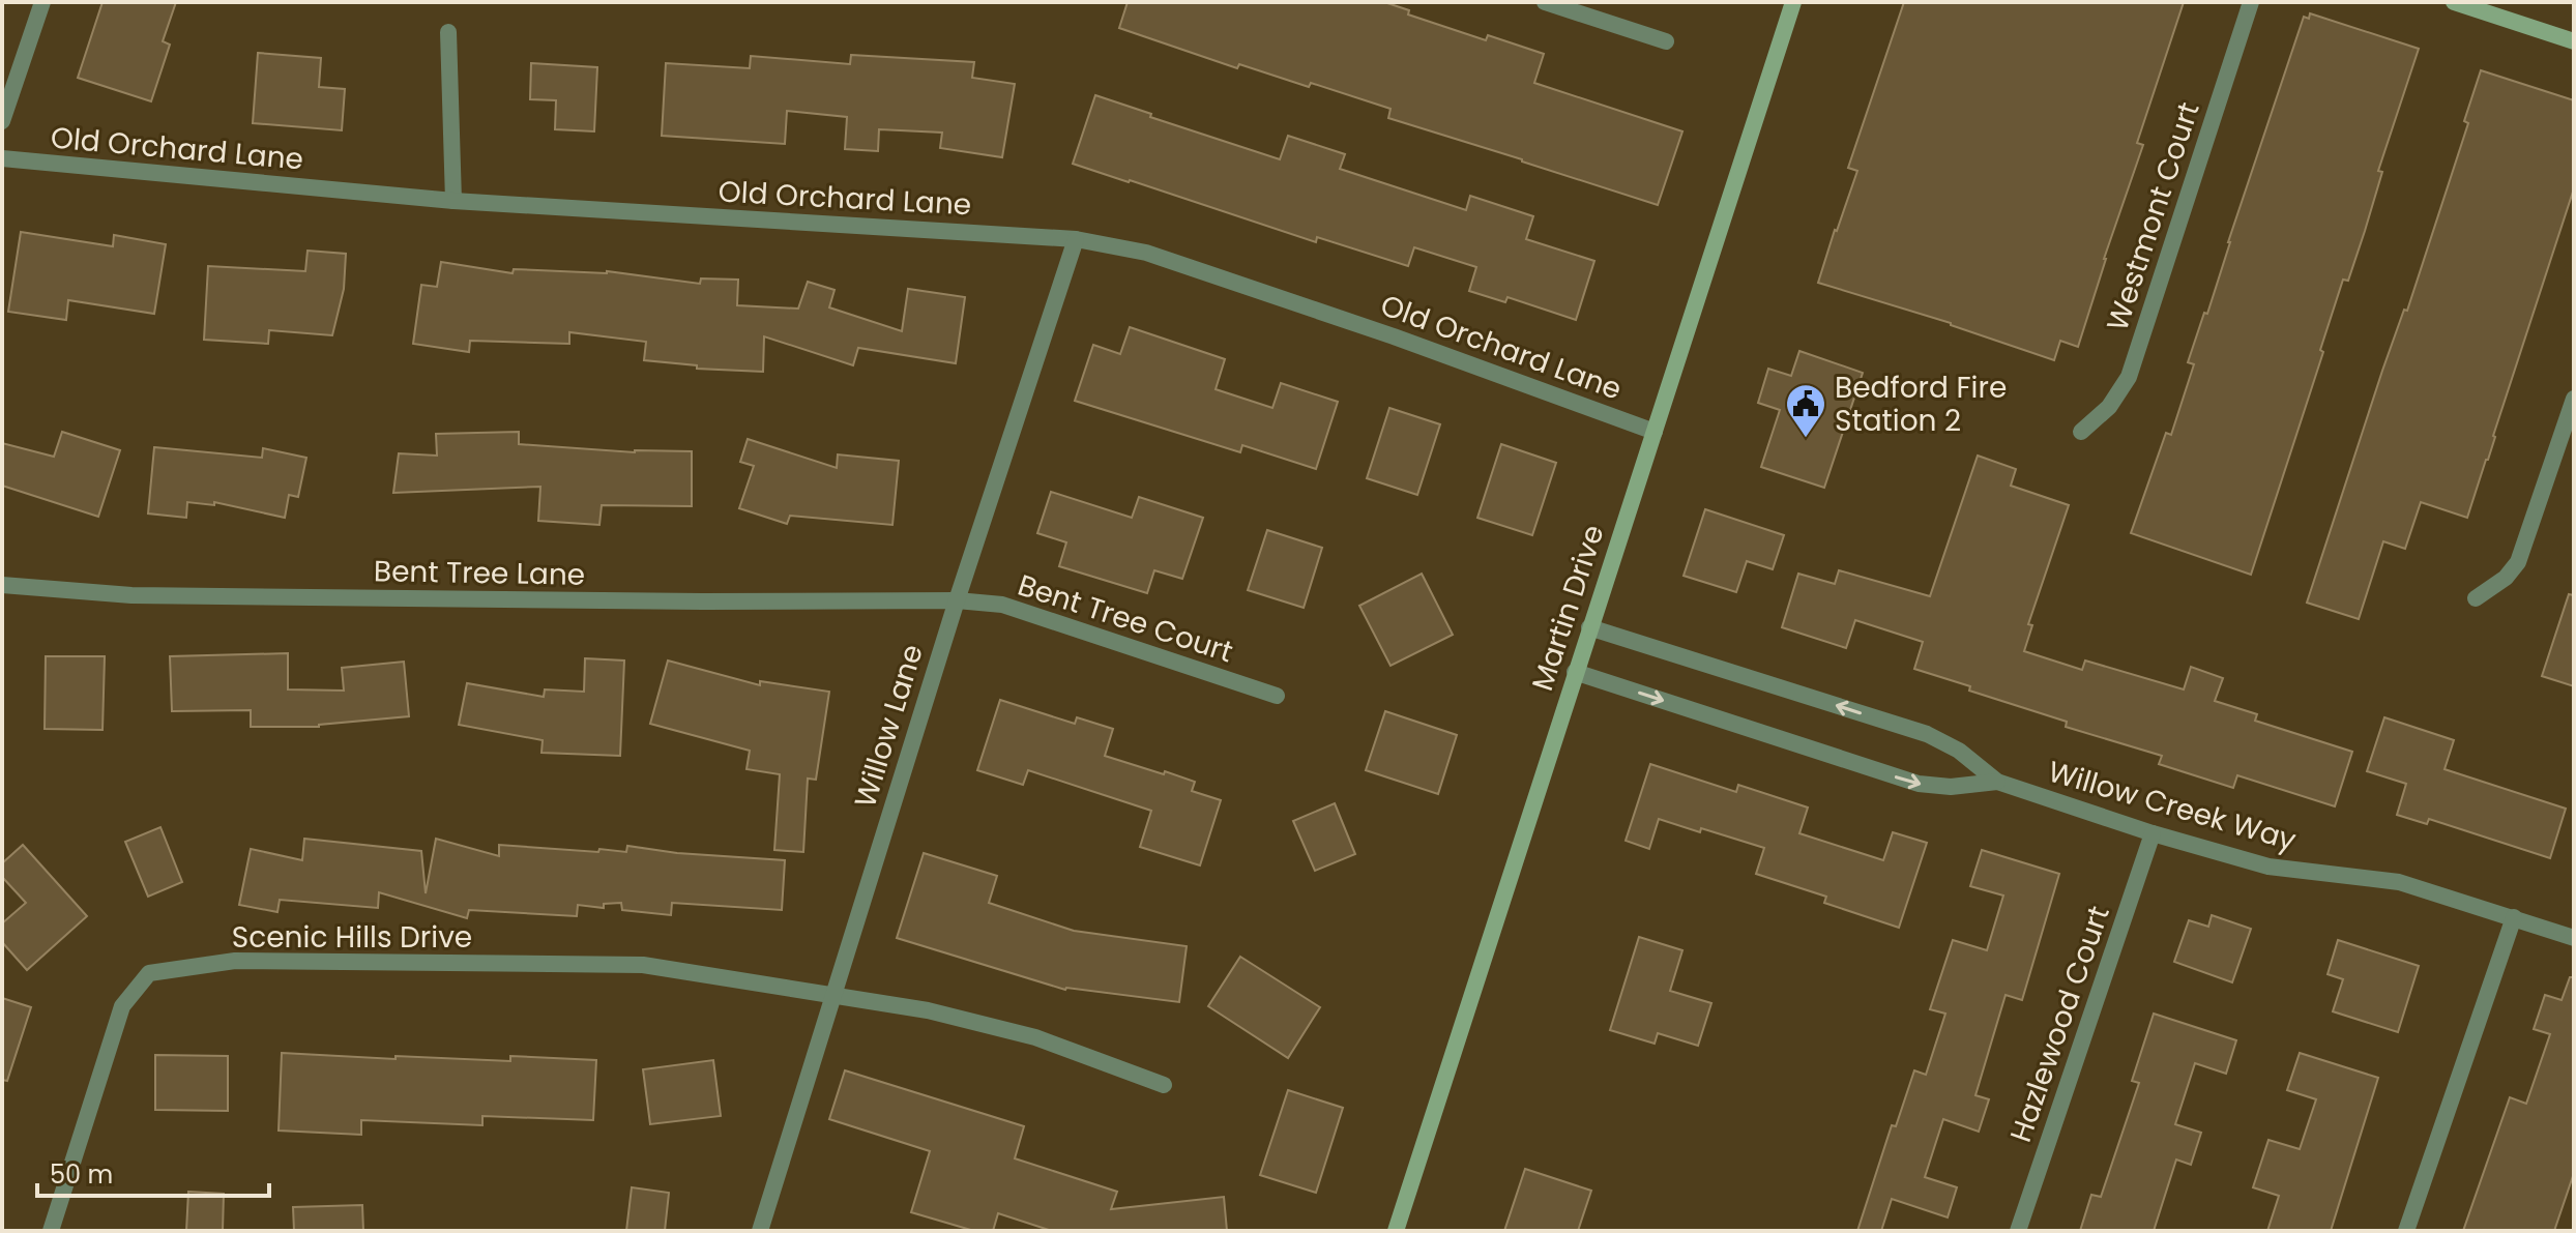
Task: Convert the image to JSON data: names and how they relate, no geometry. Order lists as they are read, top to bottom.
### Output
{
  "streets": {
    "street": [
      "Old Orchard Lane",
      "Westmont Court",
      "Bent Tree Lane",
      "Martin Drive",
      "Bent Tree Court",
      "Willow Lane",
      "Willow Creek Way",
      "Scenic Hills Drive",
      "Hazlewood Court"
    ]
  },
  "crossings": [
    ["Old Orchard Lane", "Martin Drive"],
    ["Old Orchard Lane", "Willow Lane"],
    ["Bent Tree Lane", "Bent Tree Court"],
    ["Bent Tree Lane", "Willow Lane"],
    ["Martin Drive", "Willow Creek Way"],
    ["Bent Tree Court", "Willow Lane"],
    ["Willow Lane", "Scenic Hills Drive"],
    ["Willow Creek Way", "Hazlewood Court"]
  ],
  "places": {
    "public building": ["Bedford Fire Station 2"]
  },
  "scale_bar": "50 m"
}
